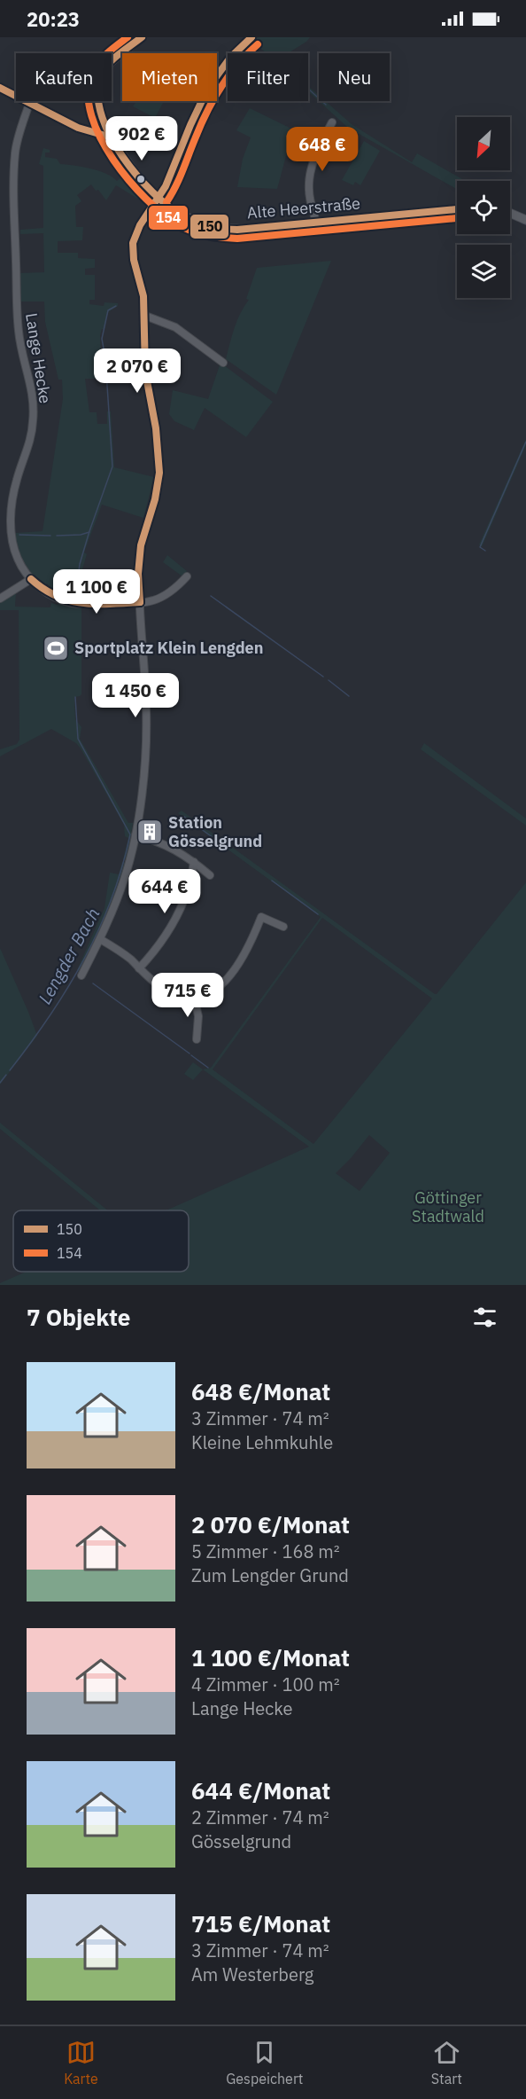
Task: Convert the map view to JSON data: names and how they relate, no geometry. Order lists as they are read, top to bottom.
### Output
{
  "streets": {
    "main road": ["Alte Heerstraße"],
    "street": ["Lange Hecke"]
  },
  "water": ["Lengder Bach"],
  "parks": ["Göttinger Stadtwald"],
  "places": {
    "sports": ["Sportplatz Klein Lengden"],
    "building": ["Station Gösselgrund"]
  },
  "lines": ["transit line 150", "transit line 154"],
  "legend": ["150", "154"],
  "north": "bottom left",
  "page": {
    "status": "20:23",
    "chip": [
      "Kaufen",
      "Mieten",
      "Filter",
      "Neu"
    ],
    "price": [
      "902 €",
      "648 €",
      "2 070 €",
      "1 100 €",
      "1 450 €",
      "644 €",
      "715 €"
    ],
    "heading": "7 Objekte",
    "list": [
      {
        "name": "648 €/Monat",
        "note": "3 Zimmer · 74 m² · Kleine Lehmkuhle"
      },
      {
        "name": "2 070 €/Monat",
        "note": "5 Zimmer · 168 m² · Zum Lengder Grund"
      },
      {
        "name": "1 100 €/Monat",
        "note": "4 Zimmer · 100 m² · Lange Hecke"
      },
      {
        "name": "644 €/Monat",
        "note": "2 Zimmer · 74 m² · Gösselgrund"
      },
      {
        "name": "715 €/Monat",
        "note": "3 Zimmer · 74 m² · Am Westerberg"
      }
    ],
    "tabs": ["Karte", "Gespeichert", "Start"]
  }
}
